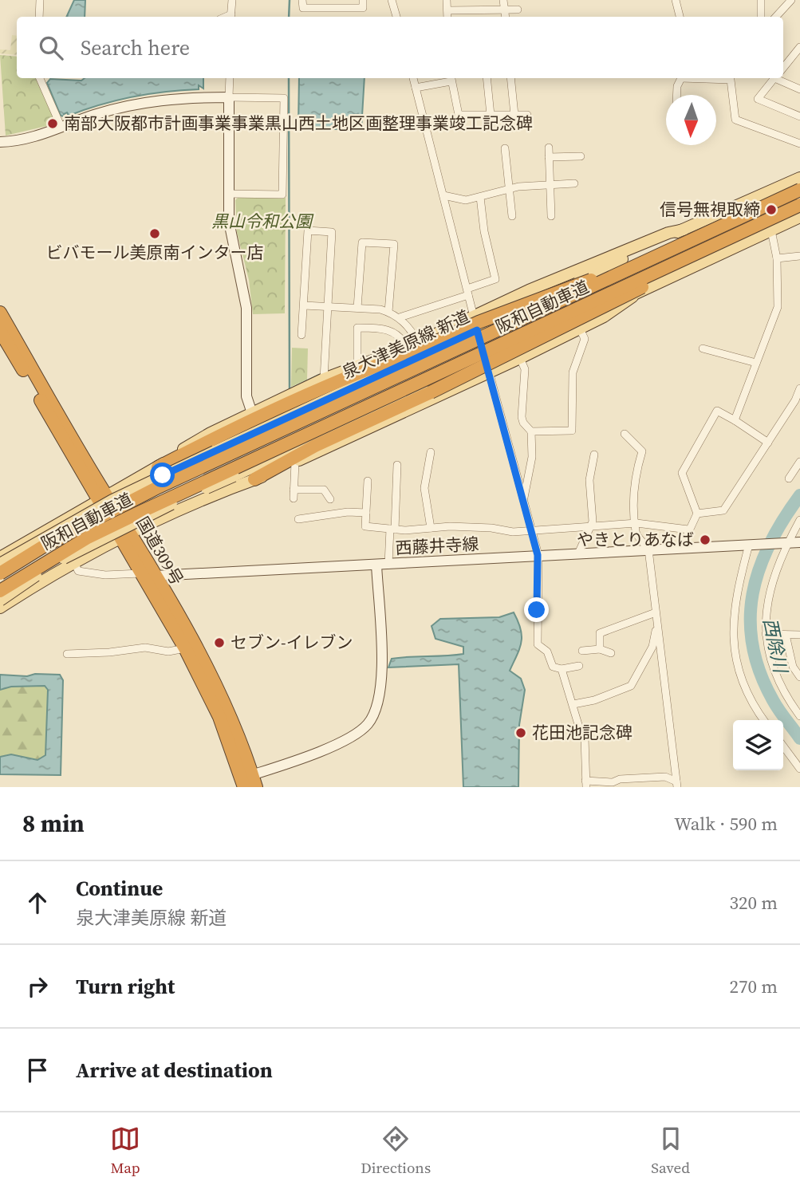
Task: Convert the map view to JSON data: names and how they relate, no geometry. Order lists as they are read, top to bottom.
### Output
{
  "streets": {
    "highway": ["阪和自動車道", "国道309号"],
    "main road": ["泉大津美原線 新道"],
    "street": ["西藤井寺線"]
  },
  "crossings": [
    ["西藤井寺線", "国道309号"]
  ],
  "water": ["西除川"],
  "parks": ["黒山令和公園"],
  "places": [
    "南部大阪都市計画事業事業黒山西土地区画整理事業竣工記念碑",
    "信号無視取締",
    "ビバモール美原南インター店",
    "やきとりあなば",
    "セブン-イレブン",
    "花田池記念碑"
  ],
  "north": "bottom",
  "page": {
    "search": "Search here",
    "heading": ["8 min", "Walk · 590 m"],
    "list": [
      ["Continue", "泉大津美原線 新道", "320 m"],
      ["Turn right", "270 m"],
      "Arrive at destination"
    ],
    "nav": ["Map", "Directions", "Saved"]
  }
}
